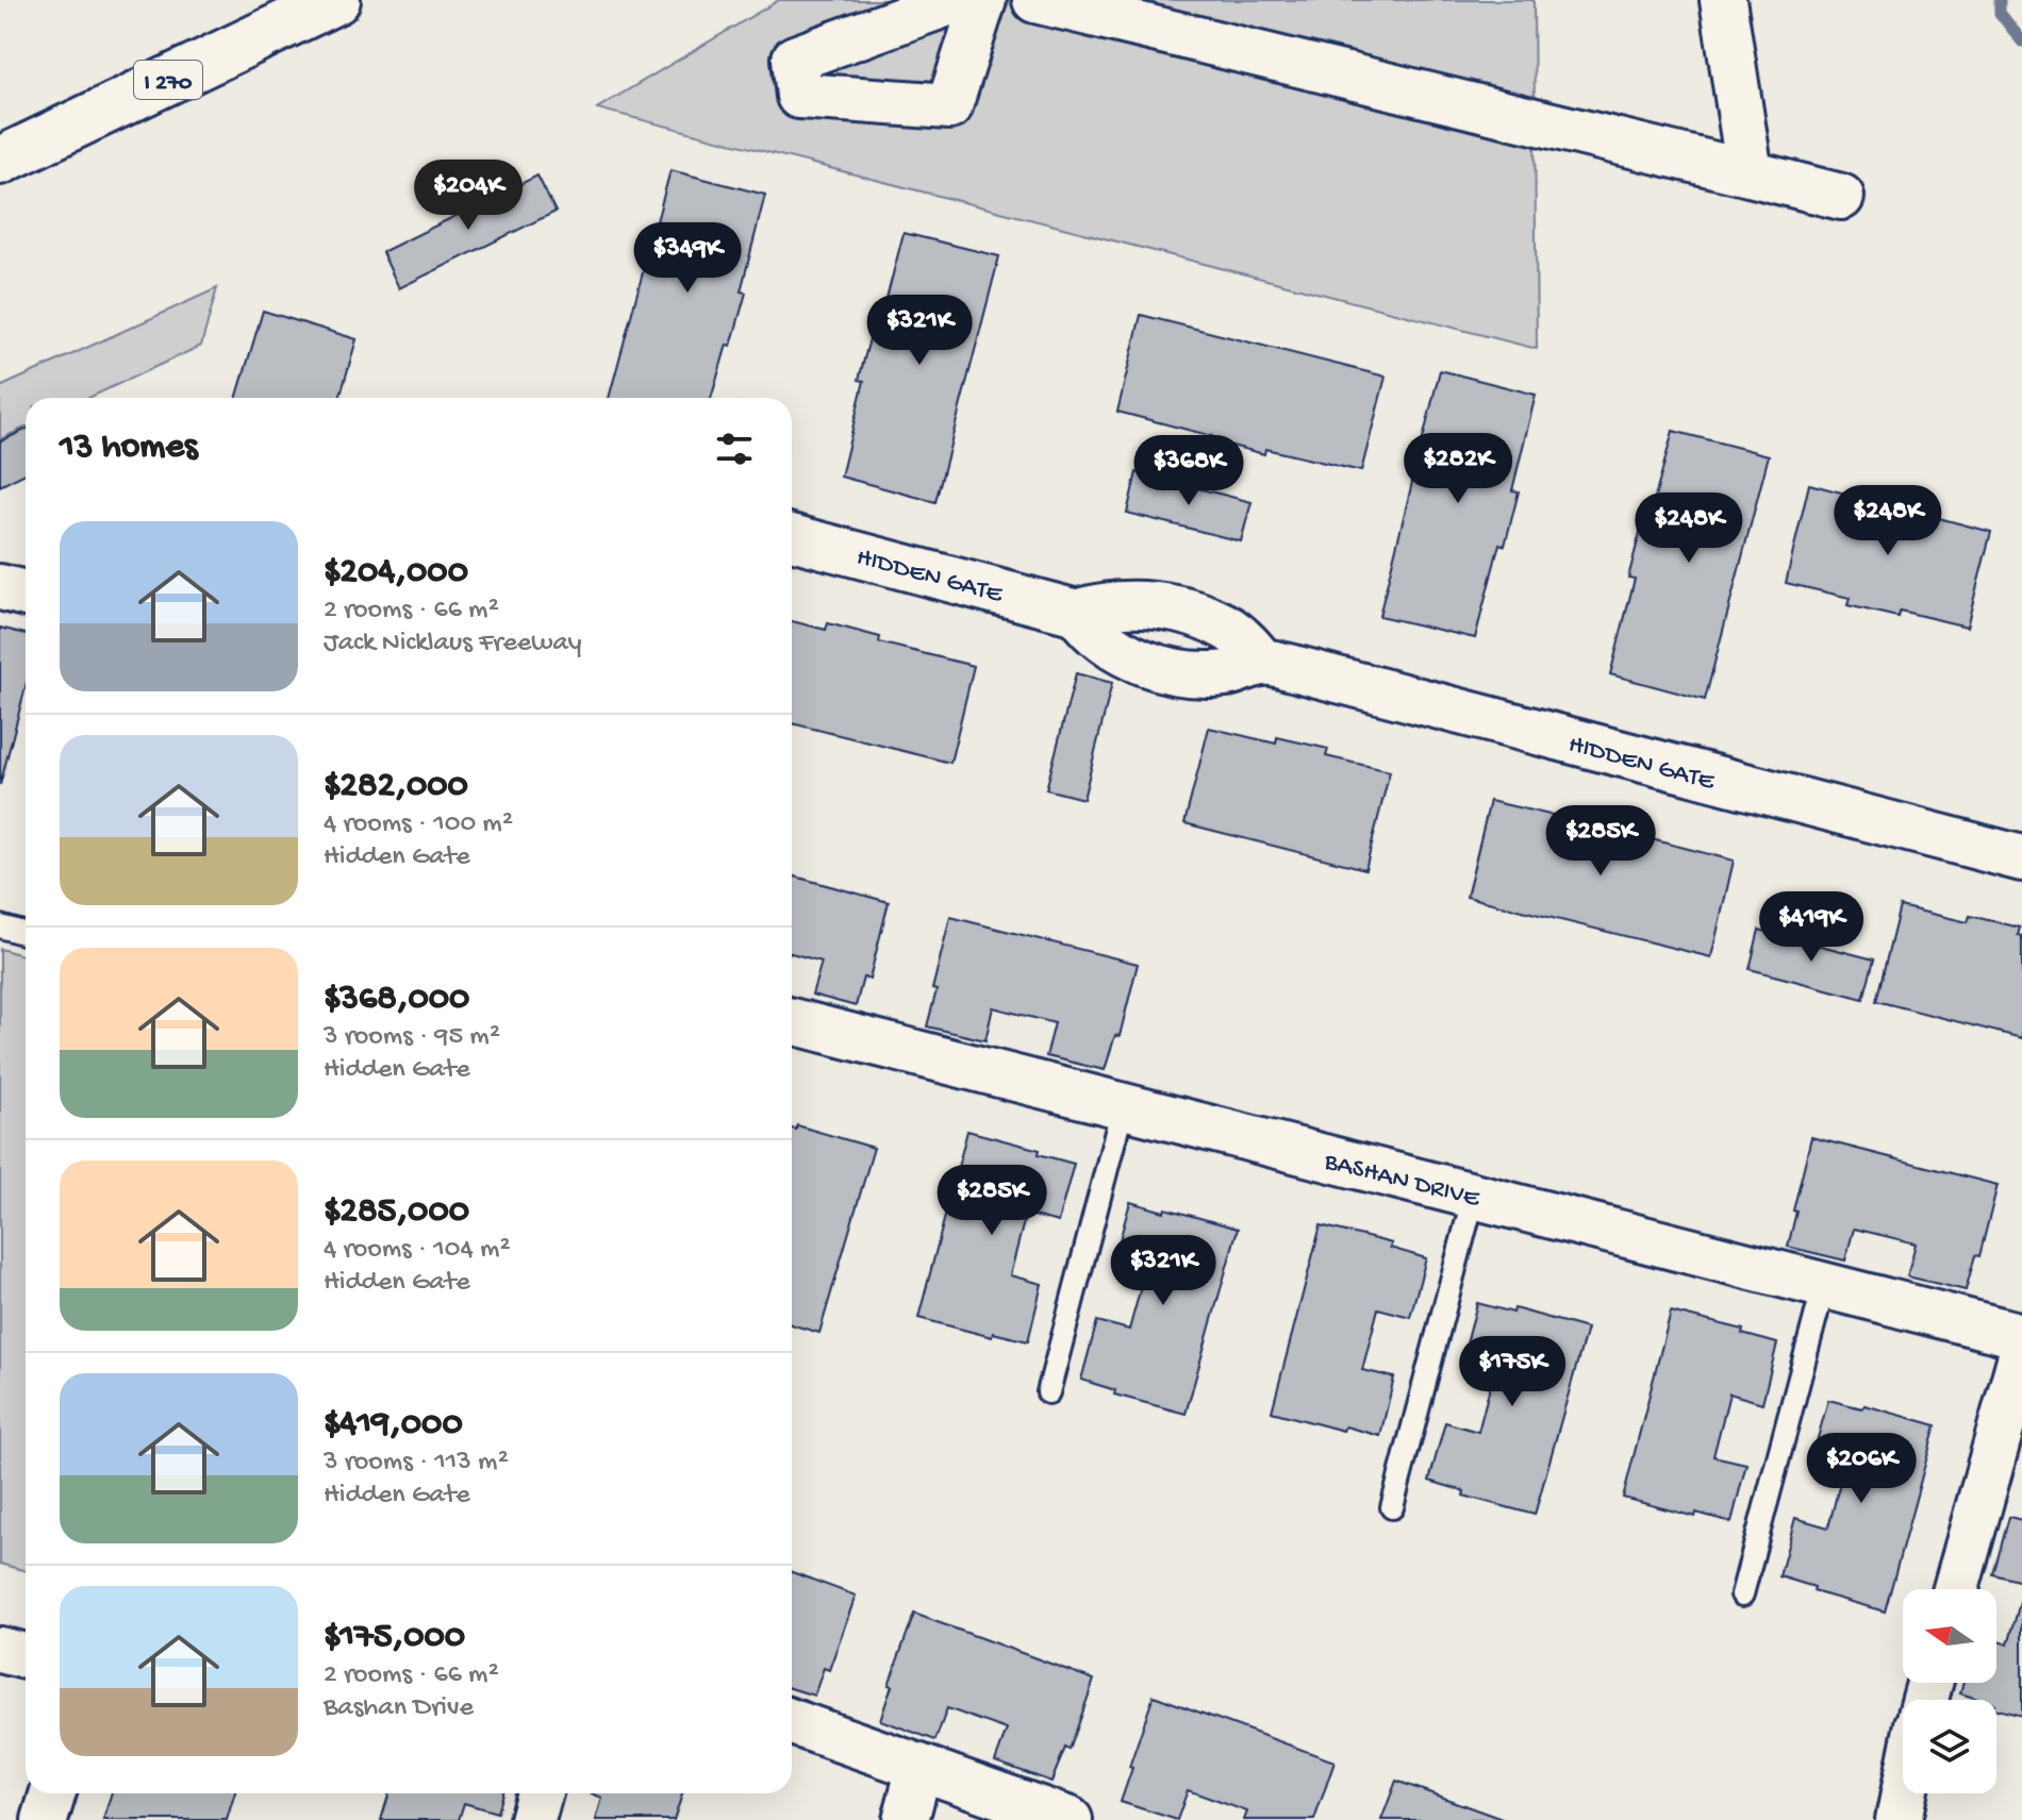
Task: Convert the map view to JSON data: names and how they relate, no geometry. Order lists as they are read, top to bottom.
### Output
{
  "streets": {
    "highway": ["I 270"],
    "street": ["HIDDEN GATE", "BASHAN DRIVE"]
  },
  "north": "left",
  "page": {
    "price": [
      "$204K",
      "$349K",
      "$321K",
      "$282K",
      "$368K",
      "$248K",
      "$248K",
      "$285K",
      "$419K",
      "$285K",
      "$321K",
      "$175K",
      "$206K"
    ],
    "heading": "13 homes",
    "list": [
      {
        "name": "$204,000",
        "note": "2 rooms · 66 m² · Jack Nicklaus Freeway"
      },
      {
        "name": "$282,000",
        "note": "4 rooms · 100 m² · Hidden Gate"
      },
      {
        "name": "$368,000",
        "note": "3 rooms · 95 m² · Hidden Gate"
      },
      {
        "name": "$285,000",
        "note": "4 rooms · 104 m² · Hidden Gate"
      },
      {
        "name": "$419,000",
        "note": "3 rooms · 113 m² · Hidden Gate"
      },
      {
        "name": "$175,000",
        "note": "2 rooms · 66 m² · Bashan Drive"
      }
    ]
  }
}
